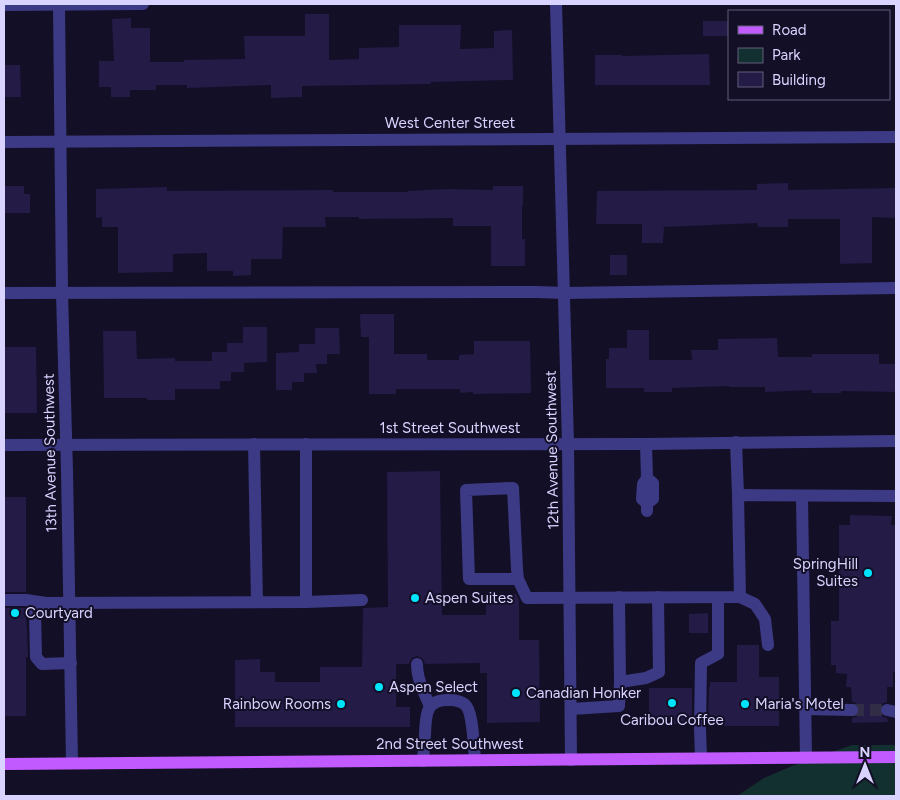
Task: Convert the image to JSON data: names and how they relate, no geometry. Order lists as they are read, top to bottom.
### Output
{
  "streets": {
    "main road": ["2nd Street Southwest"],
    "street": [
      "West Center Street",
      "1st Street Southwest",
      "12th Avenue Southwest",
      "13th Avenue Southwest"
    ]
  },
  "crossings": [
    ["West Center Street", "12th Avenue Southwest"],
    ["West Center Street", "13th Avenue Southwest"],
    ["1st Street Southwest", "12th Avenue Southwest"],
    ["1st Street Southwest", "13th Avenue Southwest"],
    ["12th Avenue Southwest", "2nd Street Southwest"],
    ["13th Avenue Southwest", "2nd Street Southwest"]
  ],
  "places": [
    "SpringHill Suites",
    "Aspen Suites",
    "Courtyard",
    "Aspen Select",
    "Canadian Honker",
    "Caribou Coffee",
    "Rainbow Rooms",
    "Maria's Motel"
  ],
  "legend": ["Road", "Park", "Building"],
  "north": "top"
}
